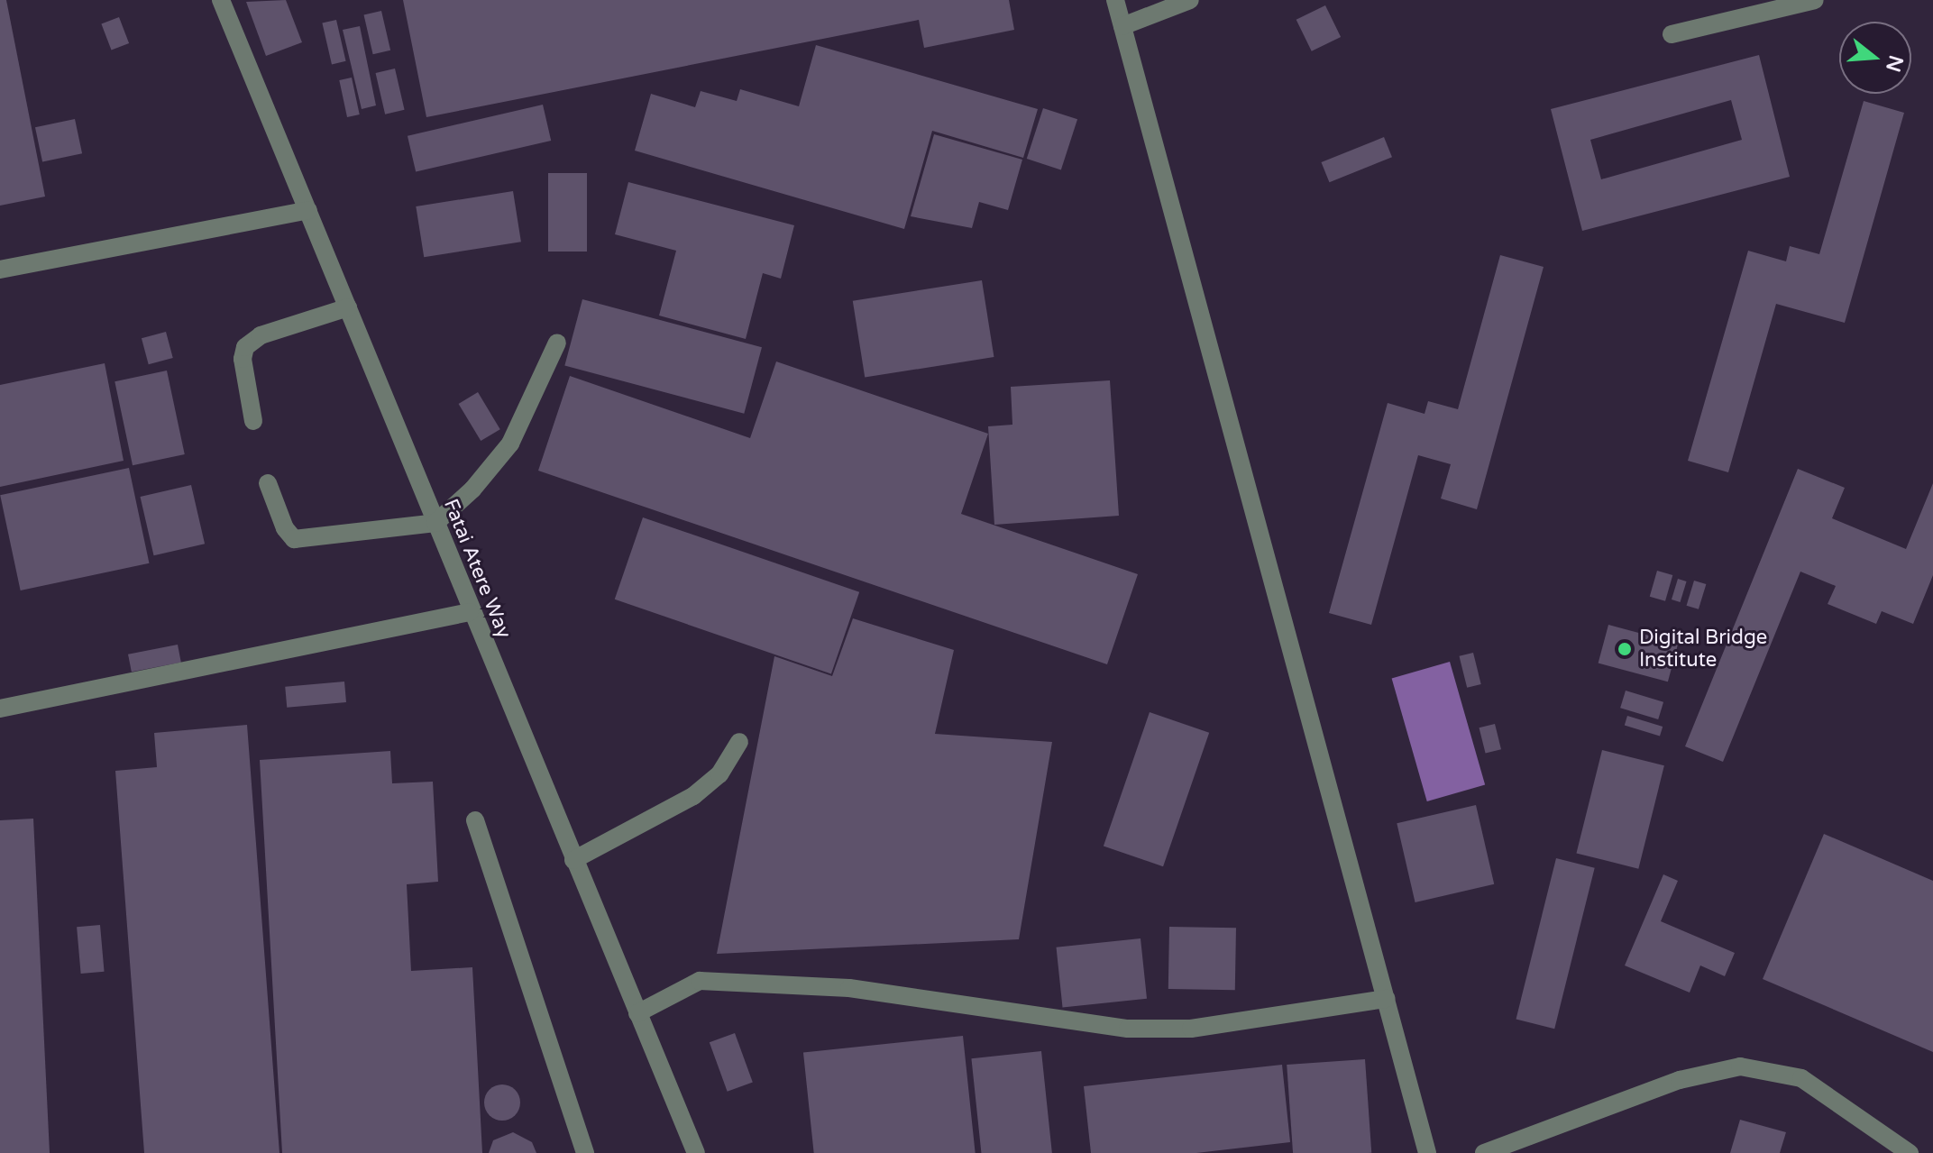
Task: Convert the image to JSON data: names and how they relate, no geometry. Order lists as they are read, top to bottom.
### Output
{
  "streets": {
    "street": ["Fatai Atere Way"]
  },
  "places": ["Digital Bridge Institute"],
  "north": "right"
}
